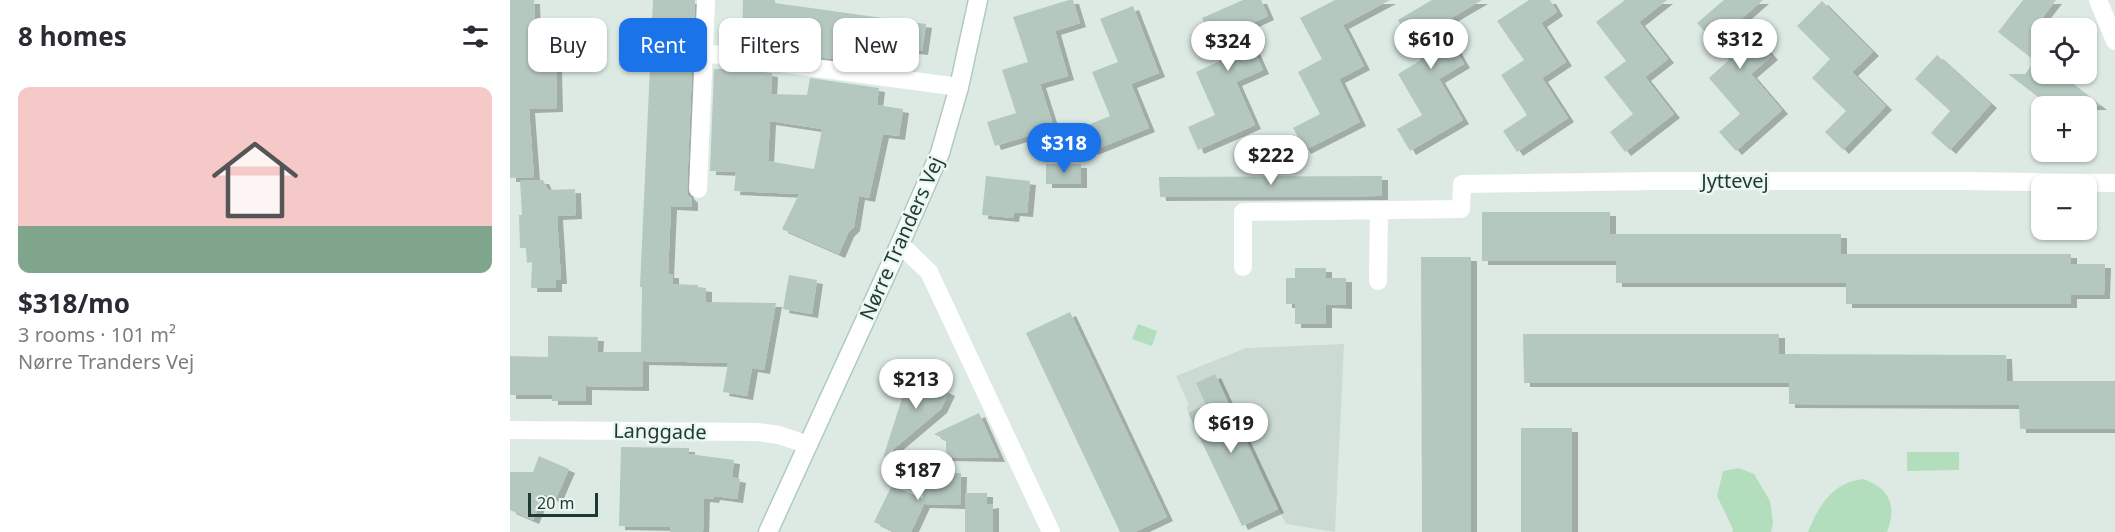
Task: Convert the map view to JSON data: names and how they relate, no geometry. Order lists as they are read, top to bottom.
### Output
{
  "streets": {
    "street": ["Jyttevej", "Nørre Tranders Vej", "Langgade"]
  },
  "crossings": [
    ["Nørre Tranders Vej", "Langgade"]
  ],
  "scale_bar": "20 m",
  "page": {
    "heading": "8 homes",
    "map_buttons": ["+", "−"],
    "chip": [
      "Buy",
      "Rent",
      "Filters",
      "New"
    ],
    "price": [
      "$610",
      "$312",
      "$324",
      "$318",
      "$222",
      "$213",
      "$619",
      "$187"
    ],
    "list": [
      {
        "name": "$318/mo",
        "note": "3 rooms · 101 m² · Nørre Tranders Vej"
      }
    ],
    "scale": "20 m"
  }
}
